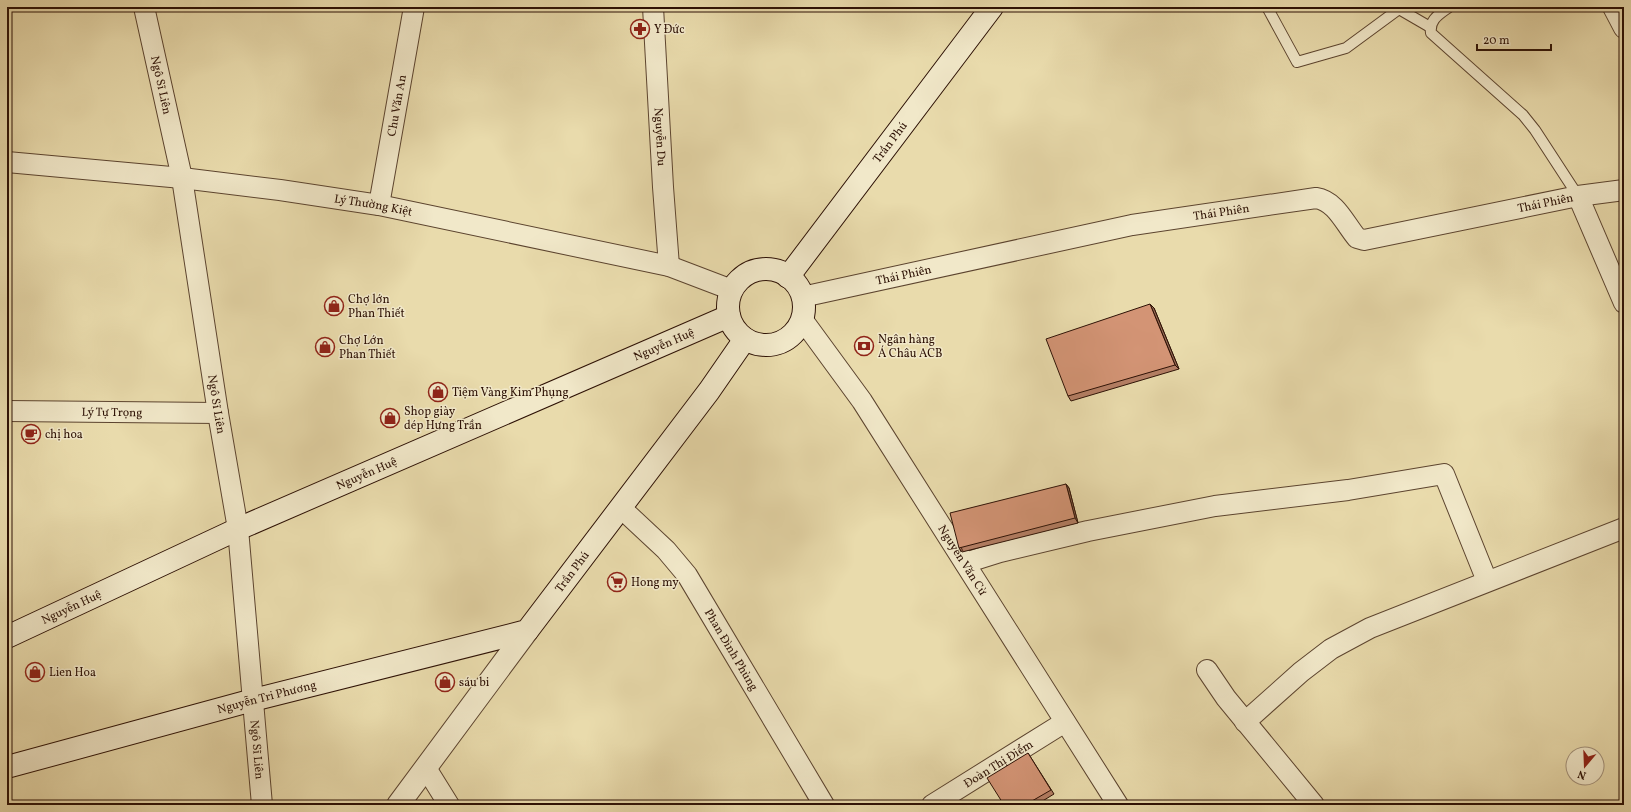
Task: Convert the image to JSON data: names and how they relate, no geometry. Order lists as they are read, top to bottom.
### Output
{
  "streets": {
    "main road": ["Trần Phú", "Nguyễn Huệ", "Nguyễn Tri Phương"],
    "street": [
      "Ngô Sĩ Liên",
      "Chu Văn An",
      "Nguyễn Du",
      "Thái Phiên",
      "Lý Thường Kiệt",
      "Lý Tự Trọng",
      "Nguyễn Văn Cừ",
      "Phan Đình Phùng",
      "Đoàn Thị Điểm"
    ]
  },
  "crossings": [
    ["Ngô Sĩ Liên", "Lý Thường Kiệt"],
    ["Ngô Sĩ Liên", "Nguyễn Huệ"],
    ["Ngô Sĩ Liên", "Lý Tự Trọng"],
    ["Ngô Sĩ Liên", "Nguyễn Tri Phương"],
    ["Chu Văn An", "Lý Thường Kiệt"],
    ["Nguyễn Du", "Lý Thường Kiệt"],
    ["Trần Phú", "Thái Phiên"],
    ["Trần Phú", "Lý Thường Kiệt"],
    ["Trần Phú", "Nguyễn Huệ"],
    ["Trần Phú", "Nguyễn Văn Cừ"],
    ["Trần Phú", "Phan Đình Phùng"],
    ["Trần Phú", "Nguyễn Tri Phương"],
    ["Thái Phiên", "Lý Thường Kiệt"],
    ["Thái Phiên", "Nguyễn Huệ"],
    ["Thái Phiên", "Nguyễn Văn Cừ"],
    ["Lý Thường Kiệt", "Nguyễn Huệ"],
    ["Lý Thường Kiệt", "Nguyễn Văn Cừ"],
    ["Nguyễn Huệ", "Nguyễn Văn Cừ"],
    ["Nguyễn Văn Cừ", "Đoàn Thị Điểm"]
  ],
  "places": {
    "pharmacy": ["Y Đức"],
    "shop": [
      "Chợ lớn Phan Thiết",
      "Chợ Lớn Phan Thiết",
      "Tiệm Vàng Kim Phụng",
      "Shop giày dép Hưng Trần",
      "Lien Hoa",
      "sáu bi"
    ],
    "bank": ["Ngân hàng Á Châu ACB"],
    "cafe": ["chị hoa"],
    "supermarket": ["Hong my"]
  },
  "scale_bar": "20 m",
  "north": "bottom"
}
